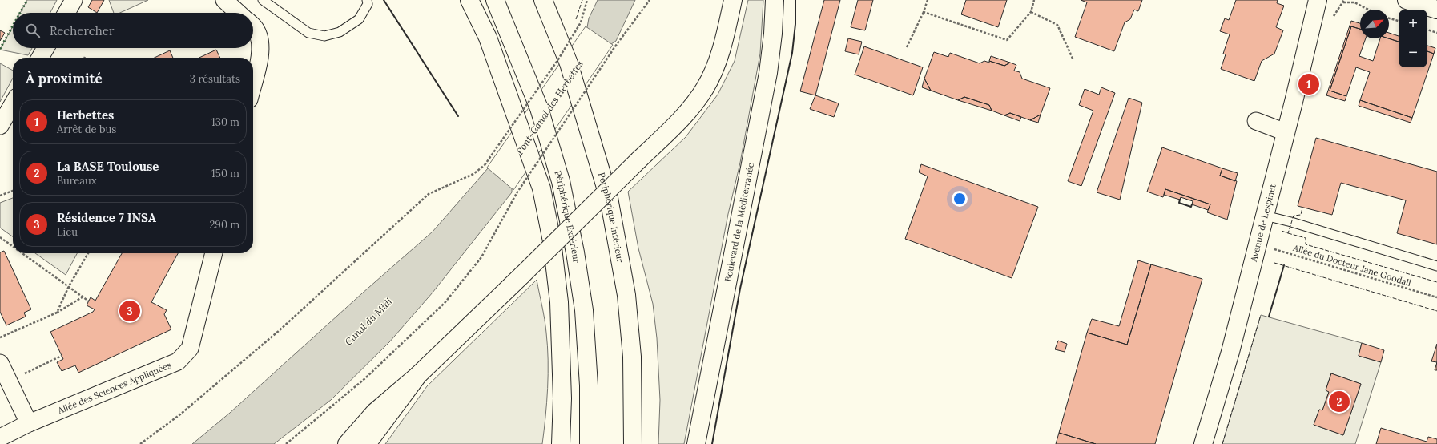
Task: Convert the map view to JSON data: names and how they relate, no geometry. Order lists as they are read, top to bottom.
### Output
{
  "streets": {
    "main road": [
      "Périphérique Extérieur",
      "Périphérique Intérieur",
      "Boulevard de la Méditerranée",
      "Avenue de Lespinet"
    ],
    "street": ["Allée des Sciences Appliquées"],
    "path": ["Allée du Docteur Jane Goodall"]
  },
  "water": ["Pont-Canal des Herbettes", "Canal du Midi"],
  "north": "top right",
  "page": {
    "map_buttons": ["+", "−"],
    "search": "Rechercher",
    "heading": ["À proximité", "3 résultats"],
    "pins": ["1", "3", "2"],
    "list": [
      {
        "mark": "1",
        "name": "Herbettes",
        "note": "Arrêt de bus",
        "value": "130 m"
      },
      {
        "mark": "2",
        "name": "La BASE Toulouse",
        "note": "Bureaux",
        "value": "150 m"
      },
      {
        "mark": "3",
        "name": "Résidence 7 INSA",
        "note": "Lieu",
        "value": "290 m"
      }
    ]
  }
}
